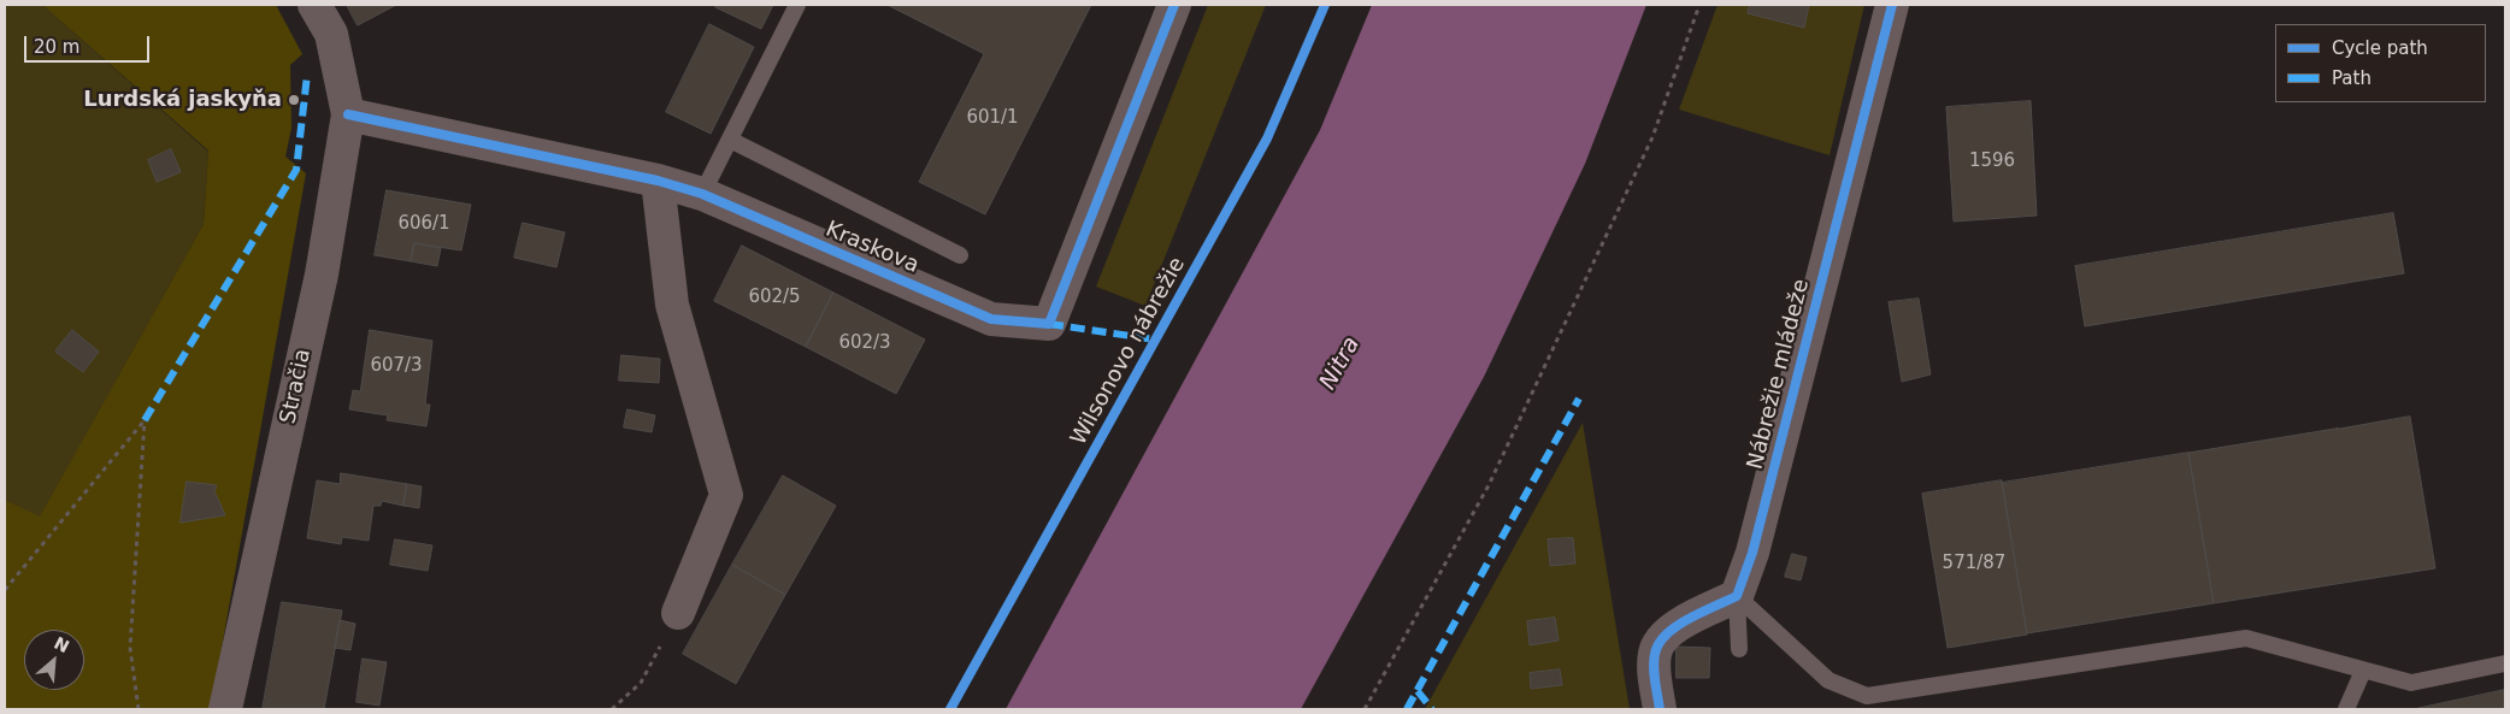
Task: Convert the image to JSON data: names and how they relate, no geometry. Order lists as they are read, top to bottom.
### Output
{
  "streets": {
    "street": ["Kraskova", "Nábrežie mládeže", "Stračia"],
    "cycle path": ["Wilsonovo nábrežie"]
  },
  "crossings": [
    ["Kraskova", "Stračia"]
  ],
  "water": ["Nitra"],
  "places": ["Lurdská jaskyňa"],
  "house_numbers": [
    "601/1",
    "1596",
    "606/1",
    "602/5",
    "602/3",
    "607/3",
    "571/87"
  ],
  "legend": ["Cycle path", "Path"],
  "scale_bar": "20 m",
  "north": "top right"
}
